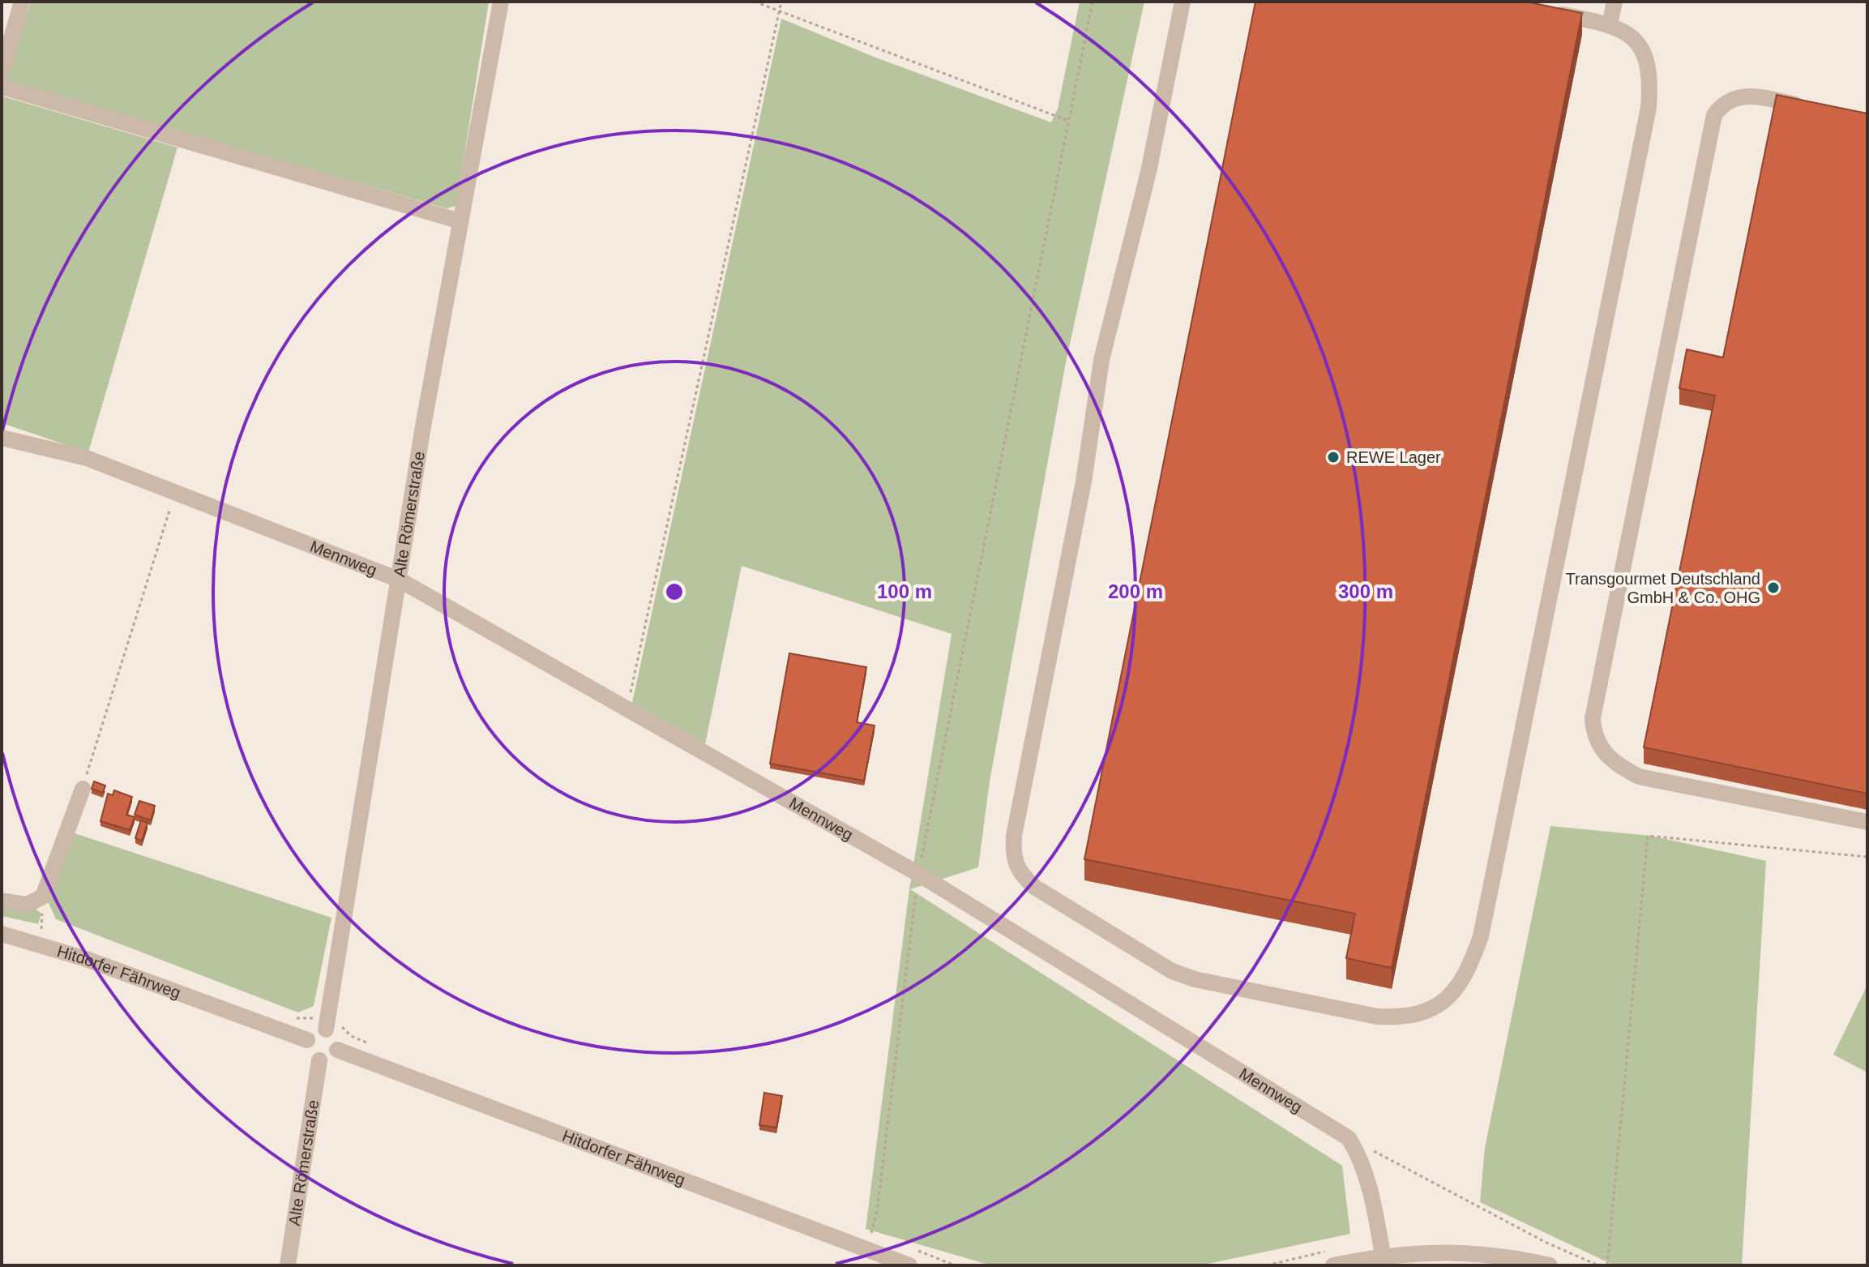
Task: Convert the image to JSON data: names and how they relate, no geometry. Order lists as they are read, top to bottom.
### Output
{
  "streets": {
    "street": ["Alte Römerstraße", "Mennweg", "Hitdorfer Fährweg"]
  },
  "crossings": [
    ["Alte Römerstraße", "Mennweg"],
    ["Alte Römerstraße", "Hitdorfer Fährweg"]
  ],
  "places": ["REWE Lager", "Transgourmet Deutschland GmbH & Co. OHG"],
  "rings": ["100 m", "200 m", "300 m"]
}
